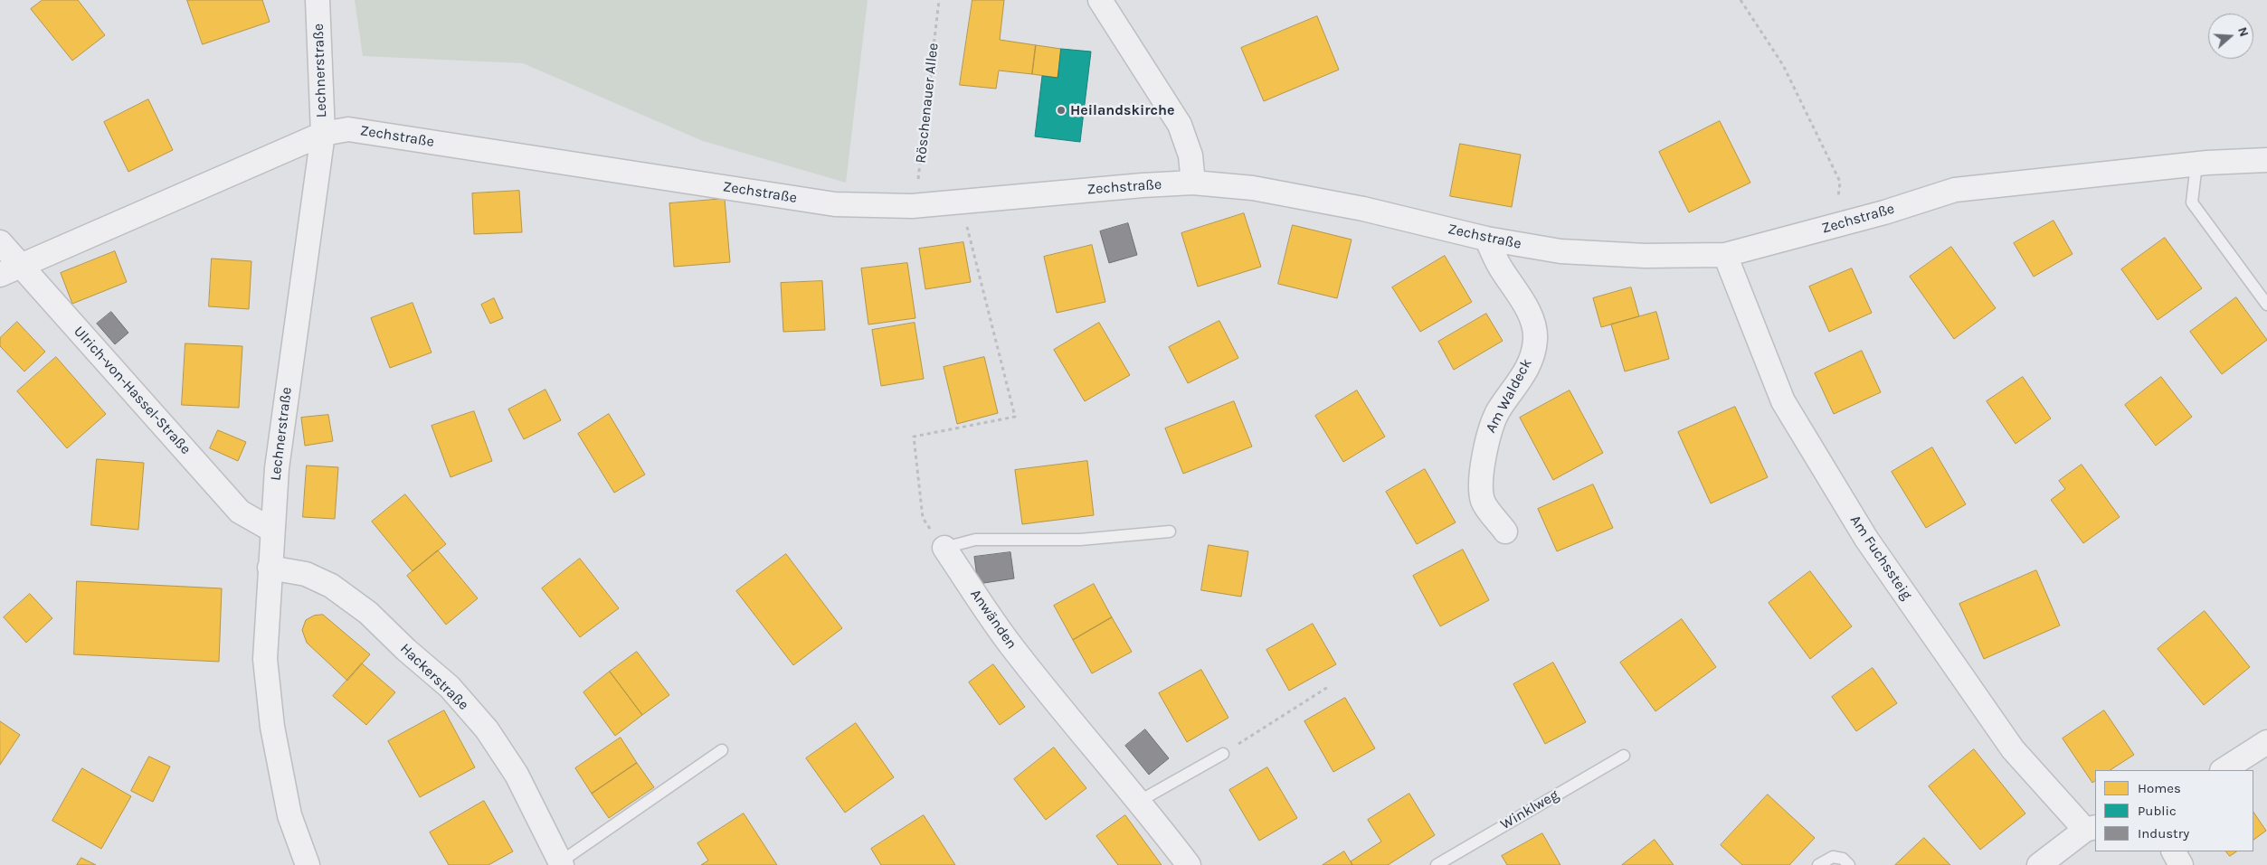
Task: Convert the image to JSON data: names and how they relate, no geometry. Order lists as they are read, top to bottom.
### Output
{
  "streets": {
    "street": [
      "Lechnerstraße",
      "Zechstraße",
      "Ulrich-von-Hassel-Straße",
      "Am Waldeck",
      "Am Fuchssteig",
      "Anwänden",
      "Hackerstraße"
    ],
    "lane": ["Winklweg"],
    "path": ["Röschenauer Allee"]
  },
  "crossings": [
    ["Lechnerstraße", "Zechstraße"],
    ["Lechnerstraße", "Ulrich-von-Hassel-Straße"],
    ["Lechnerstraße", "Hackerstraße"],
    ["Röschenauer Allee", "Zechstraße"],
    ["Zechstraße", "Ulrich-von-Hassel-Straße"],
    ["Zechstraße", "Am Waldeck"],
    ["Zechstraße", "Am Fuchssteig"]
  ],
  "places": ["Heilandskirche"],
  "legend": ["Homes", "Public", "Industry"],
  "north": "right"
}
